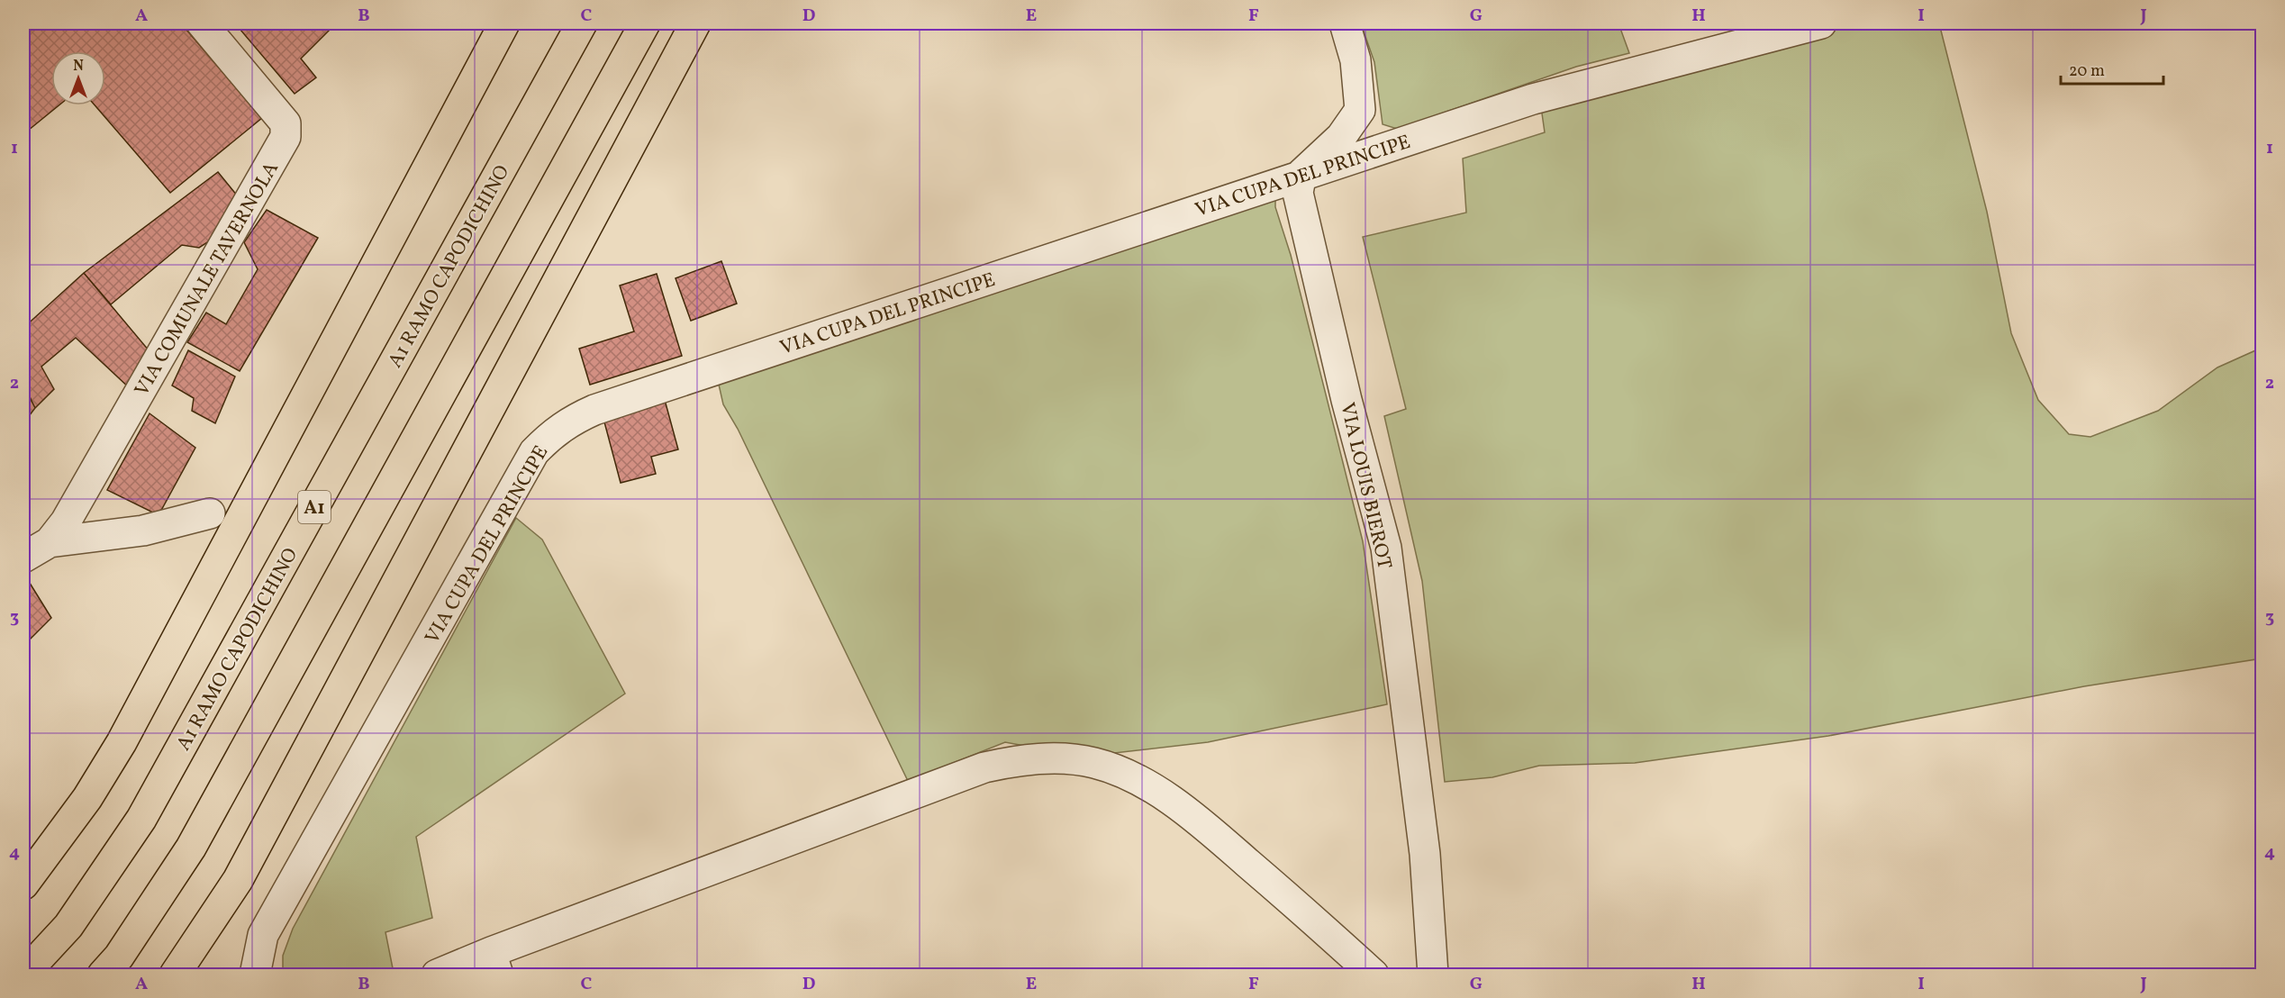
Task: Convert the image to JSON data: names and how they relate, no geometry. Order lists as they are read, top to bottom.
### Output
{
  "streets": {
    "highway": ["A1 RAMO CAPODICHINO", "A1"],
    "street": ["VIA CUPA DEL PRINCIPE", "VIA COMUNALE TAVERNOLA", "VIA LOUIS BIEROT"]
  },
  "crossings": [
    ["VIA CUPA DEL PRINCIPE", "VIA LOUIS BIEROT"]
  ],
  "scale_bar": "20 m",
  "north": "top",
  "grid": {
    "columns": [
      "A",
      "B",
      "C",
      "D",
      "E",
      "F",
      "G",
      "H",
      "I",
      "J"
    ],
    "rows": [
      "1",
      "2",
      "3",
      "4"
    ]
  }
}
